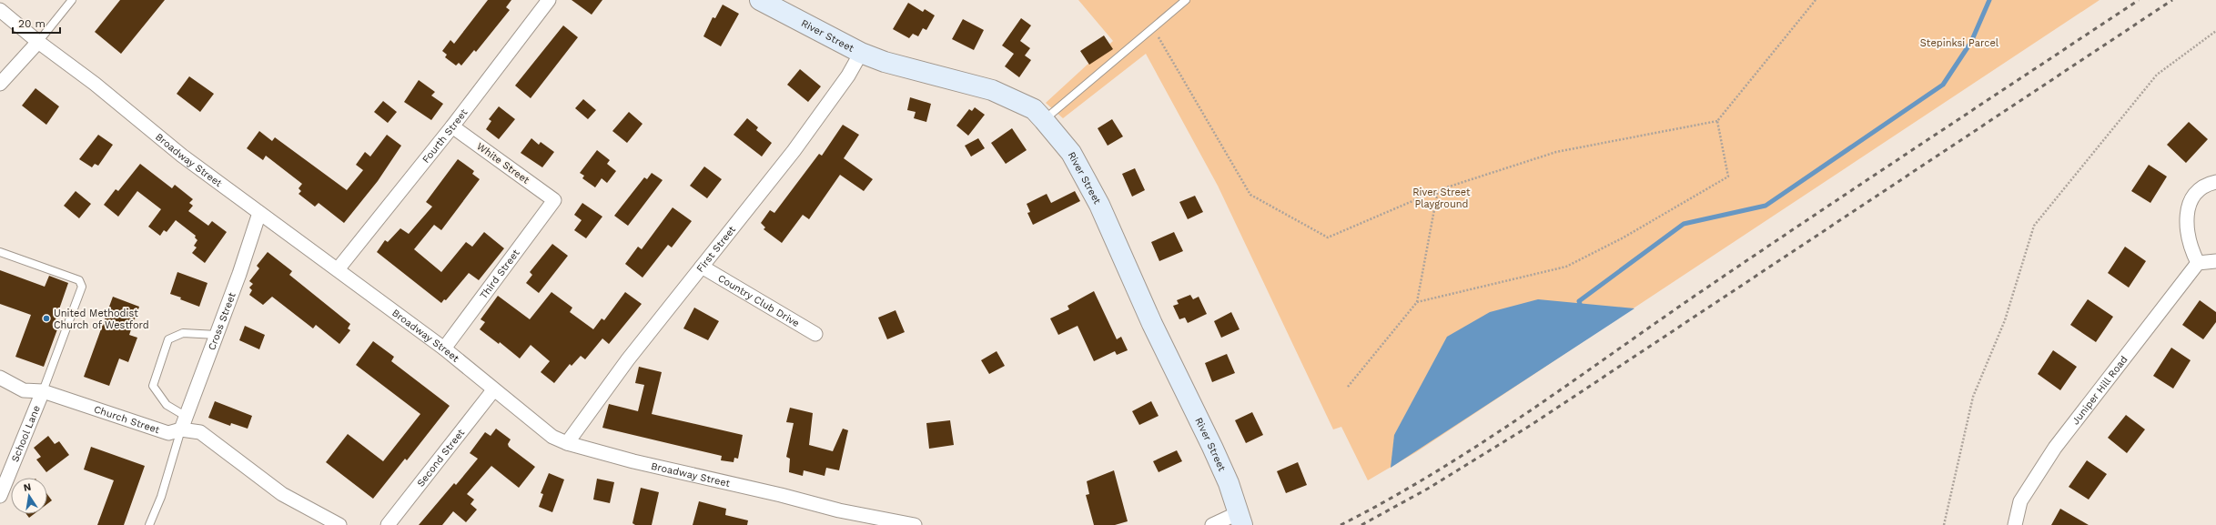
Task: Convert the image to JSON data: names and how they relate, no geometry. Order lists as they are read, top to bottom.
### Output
{
  "streets": {
    "main road": ["River Street"],
    "street": [
      "Fourth Street",
      "Broadway Street",
      "White Street",
      "First Street",
      "Third Street",
      "Country Club Drive",
      "Cross Street",
      "Juniper Hill Road",
      "Church Street",
      "School Lane",
      "Second Street"
    ]
  },
  "crossings": [
    ["River Street", "First Street"],
    ["Fourth Street", "Broadway Street"],
    ["Fourth Street", "White Street"],
    ["Broadway Street", "First Street"],
    ["Broadway Street", "Third Street"],
    ["Broadway Street", "Cross Street"],
    ["Broadway Street", "Second Street"],
    ["White Street", "Third Street"],
    ["First Street", "Country Club Drive"],
    ["Cross Street", "Church Street"],
    ["Church Street", "School Lane"]
  ],
  "parks": ["Stepinksi Parcel", "River Street Playground"],
  "places": ["United Methodist Church of Westford"],
  "scale_bar": "20 m",
  "north": "top"
}
